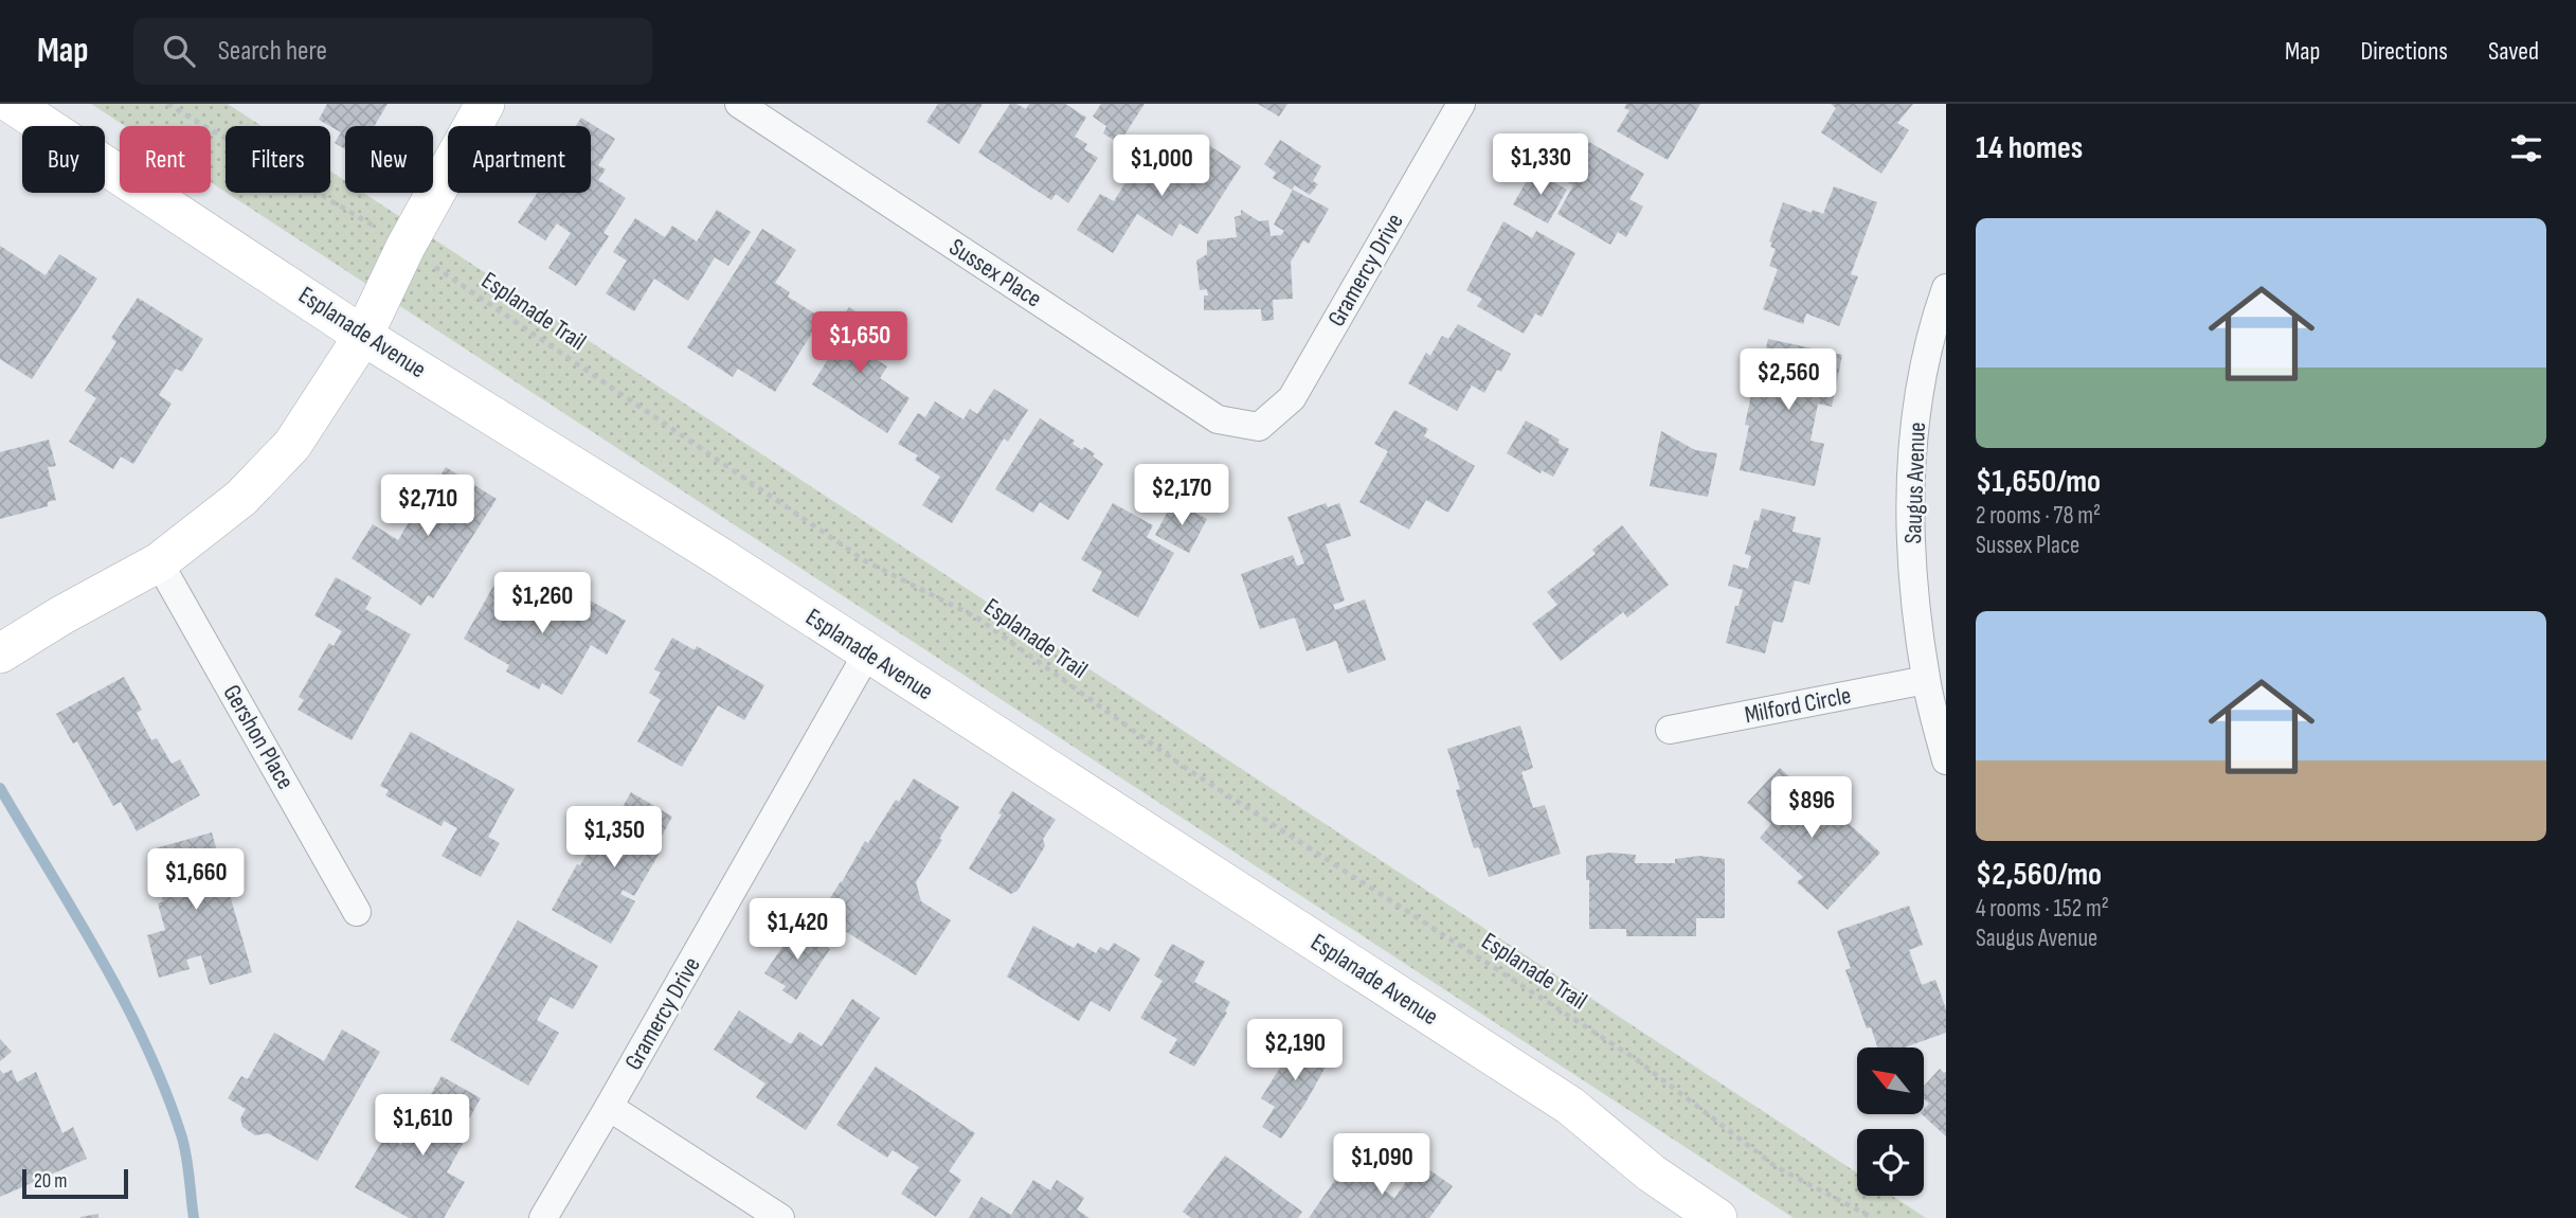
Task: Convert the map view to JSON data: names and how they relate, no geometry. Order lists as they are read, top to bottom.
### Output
{
  "streets": {
    "street": [
      "Gramercy Drive",
      "Sussex Place",
      "Esplanade Avenue",
      "Saugus Avenue",
      "Milford Circle",
      "Gershon Place"
    ],
    "path": ["Esplanade Trail"]
  },
  "crossings": [
    ["Gramercy Drive", "Sussex Place"],
    ["Gramercy Drive", "Esplanade Avenue"],
    ["Saugus Avenue", "Milford Circle"]
  ],
  "scale_bar": "20 m",
  "north": "top left",
  "page": {
    "header": "Map",
    "search": "Search here",
    "nav": ["Map", "Directions", "Saved"],
    "heading": "14 homes",
    "chip": [
      "Buy",
      "Rent",
      "Filters",
      "New",
      "Apartment"
    ],
    "price": [
      "$1,330",
      "$1,000",
      "$1,650",
      "$2,560",
      "$2,170",
      "$2,710",
      "$1,260",
      "$896",
      "$1,350",
      "$1,660",
      "$1,420",
      "$2,190",
      "$1,610",
      "$1,090"
    ],
    "list": [
      {
        "name": "$1,650/mo",
        "note": "2 rooms · 78 m² · Sussex Place"
      },
      {
        "name": "$2,560/mo",
        "note": "4 rooms · 152 m² · Saugus Avenue"
      }
    ],
    "scale": "20 m"
  }
}
